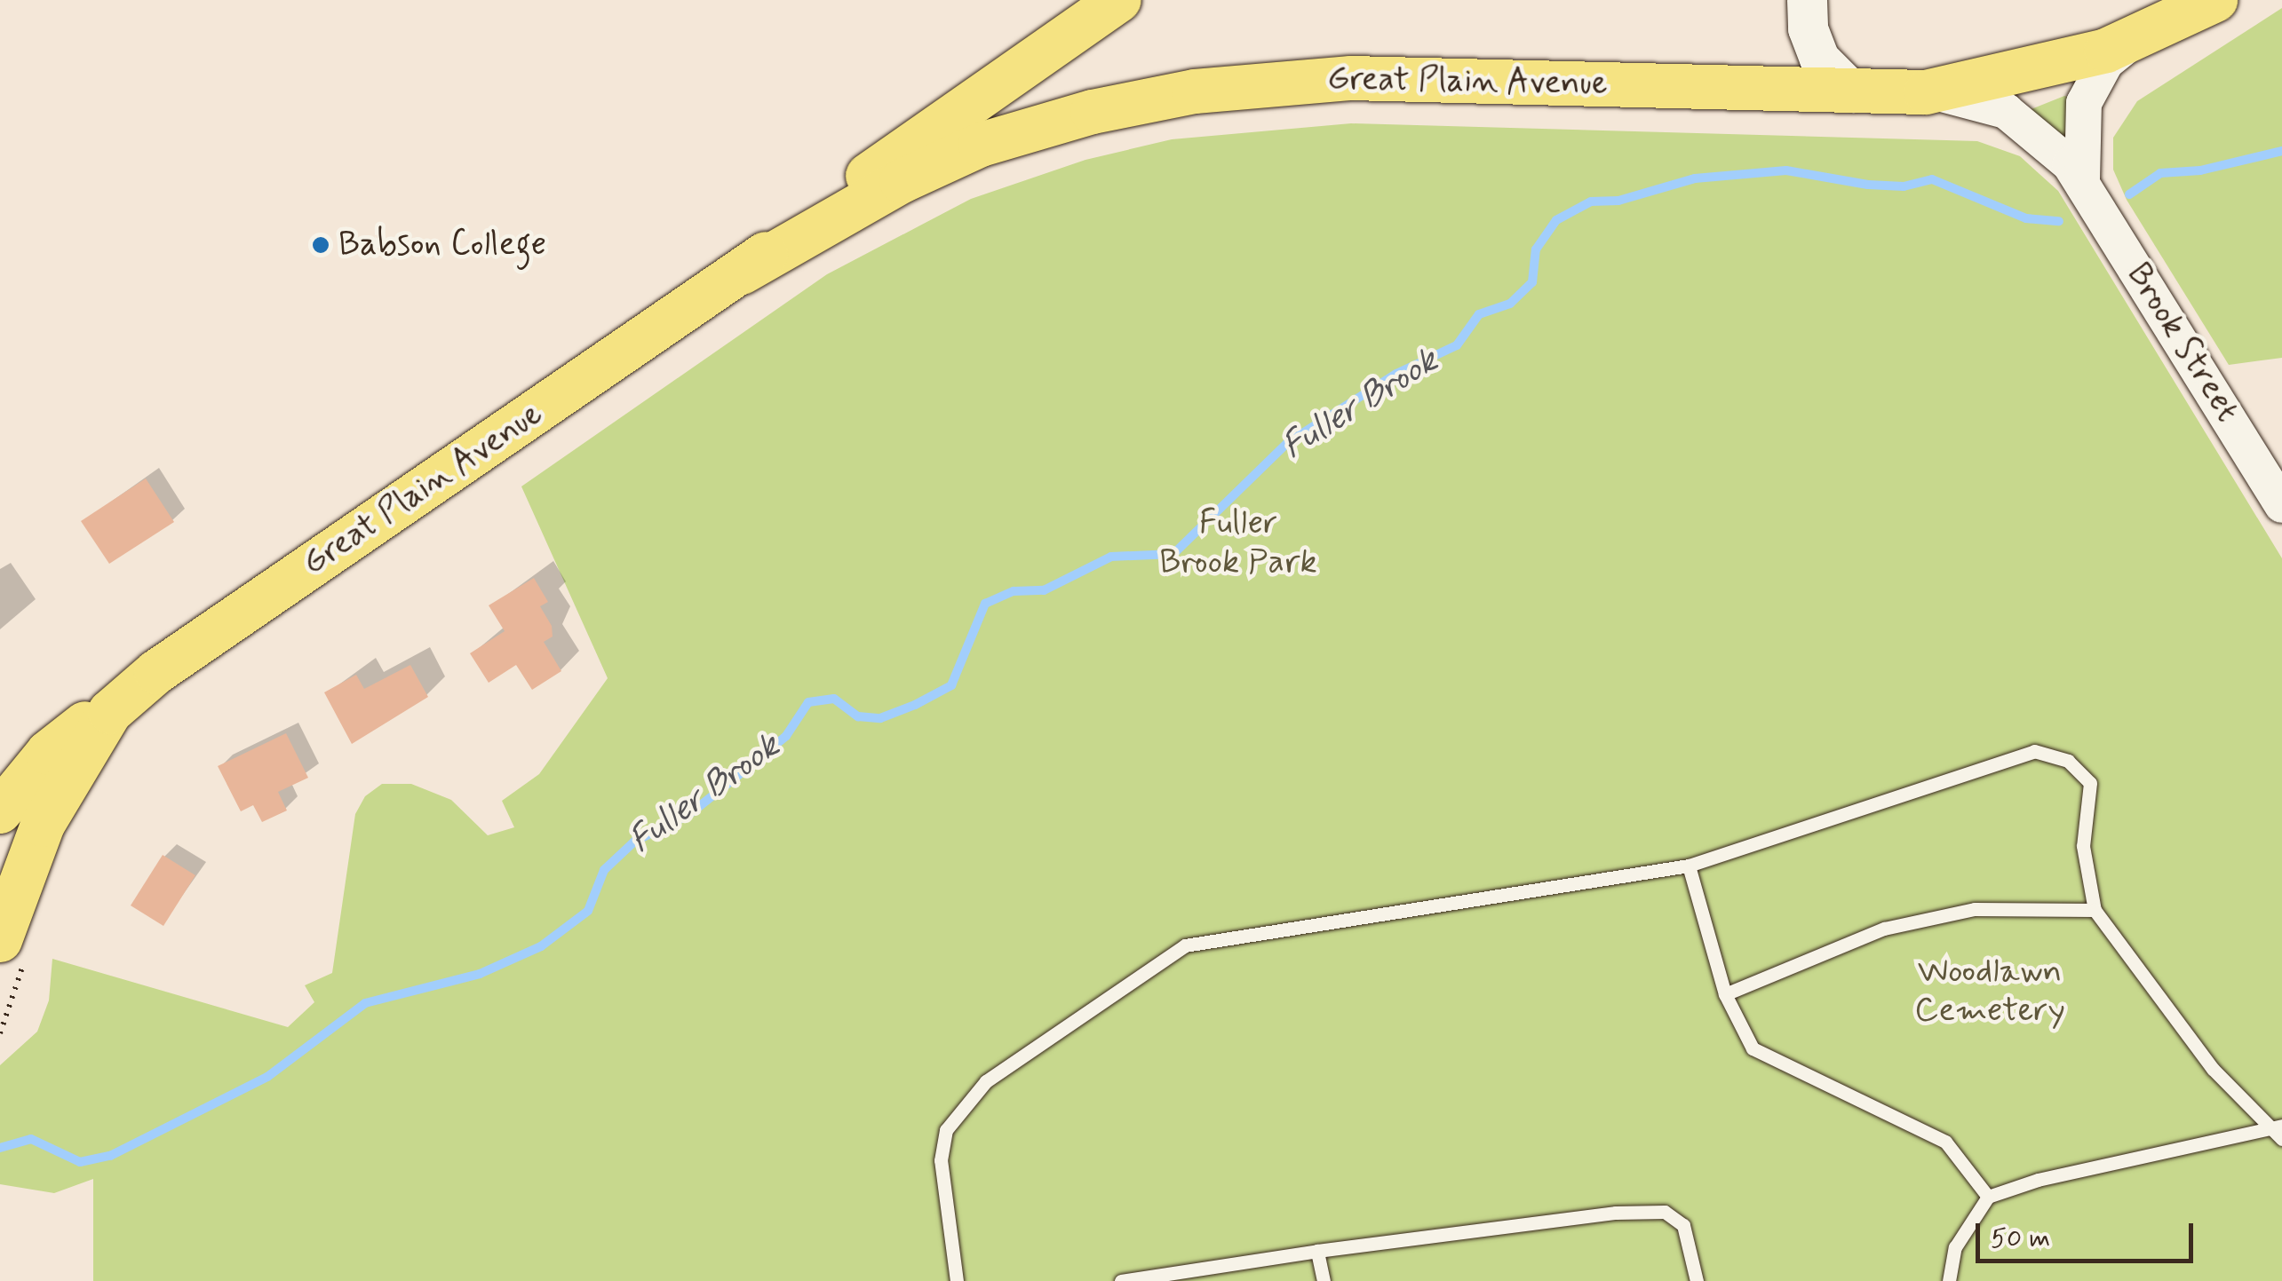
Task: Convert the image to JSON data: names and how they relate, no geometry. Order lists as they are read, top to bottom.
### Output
{
  "streets": {
    "main road": ["Great Plain Avenue"],
    "street": ["Brook Street"]
  },
  "crossings": [
    ["Great Plain Avenue", "Brook Street"]
  ],
  "water": ["Fuller Brook"],
  "parks": ["Fuller Brook Park", "Woodlawn Cemetery"],
  "places": ["Babson College"],
  "scale_bar": "50 m"
}
